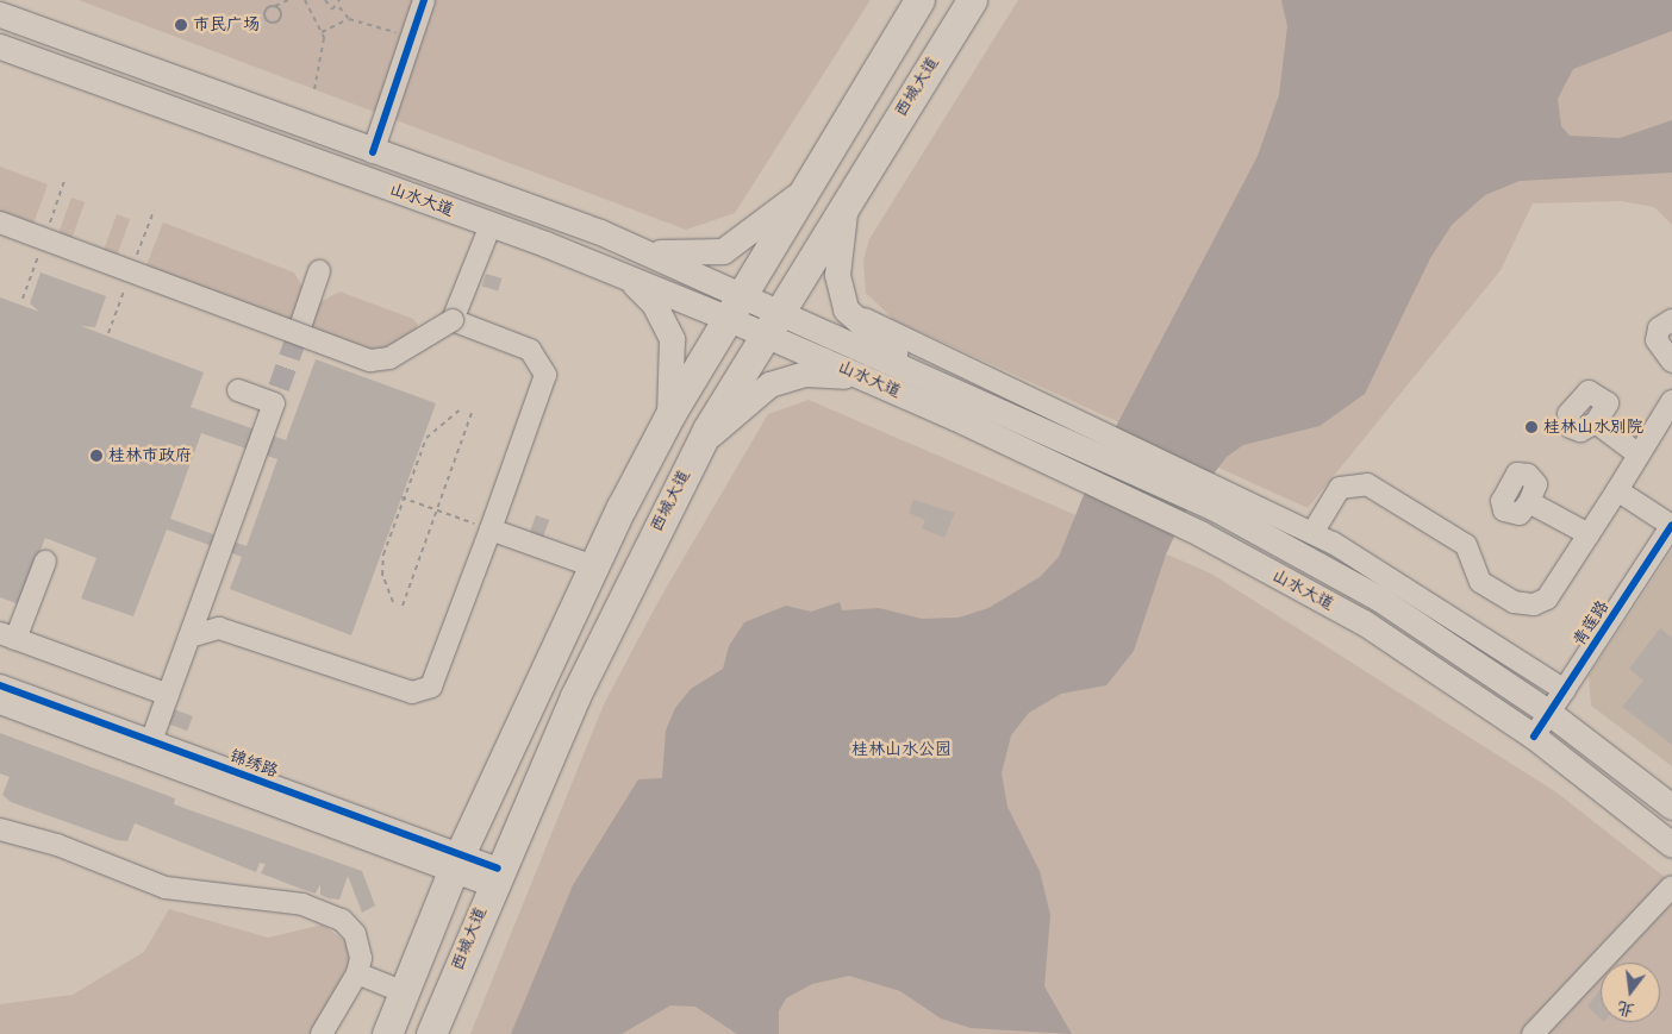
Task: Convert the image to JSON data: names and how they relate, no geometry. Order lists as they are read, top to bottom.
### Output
{
  "streets": {
    "highway": ["西城大道"],
    "main road": ["山水大道"],
    "street": ["青莲路", "锦绣路"]
  },
  "crossings": [
    ["西城大道", "山水大道"],
    ["西城大道", "锦绣路"],
    ["山水大道", "青莲路"]
  ],
  "parks": ["桂林山水公园"],
  "places": ["市民广场", "桂林山水别院", "桂林市政府"],
  "north": "bottom"
}
